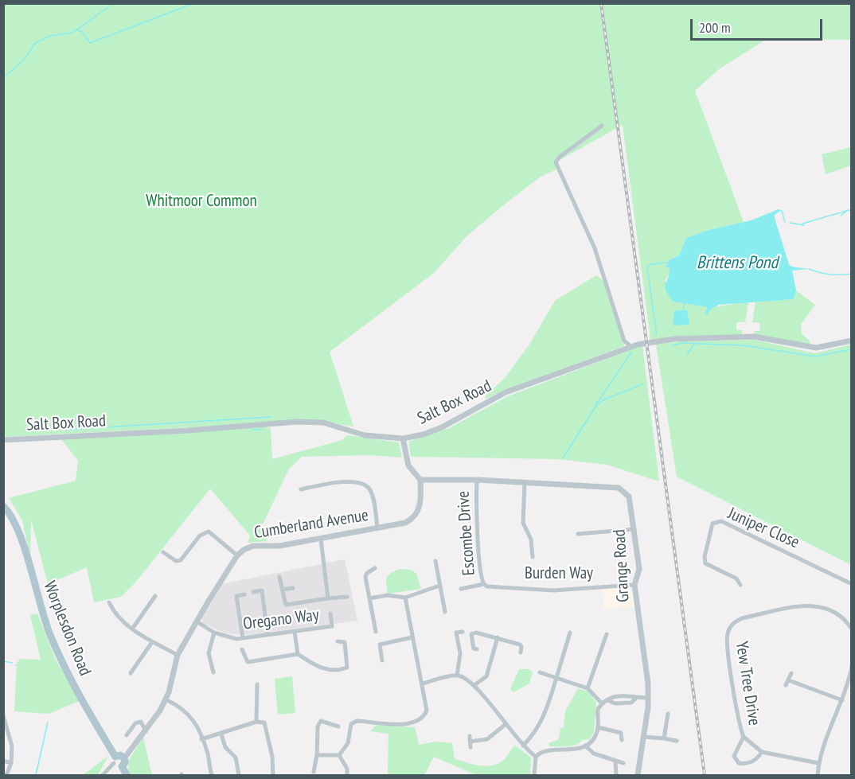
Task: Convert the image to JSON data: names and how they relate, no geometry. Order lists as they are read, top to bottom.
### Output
{
  "streets": {
    "main road": ["Worplesdon Road"],
    "street": [
      "Salt Box Road",
      "Cumberland Avenue",
      "Juniper Close",
      "Escombe Drive",
      "Grange Road",
      "Burden Way",
      "Oregano Way",
      "Yew Tree Drive"
    ]
  },
  "crossings": [
    ["Cumberland Avenue", "Grange Road"],
    ["Cumberland Avenue", "Oregano Way"],
    ["Cumberland Avenue", "Worplesdon Road"],
    ["Escombe Drive", "Grange Road"],
    ["Escombe Drive", "Burden Way"],
    ["Grange Road", "Burden Way"]
  ],
  "water": ["Brittens Pond"],
  "parks": ["Whitmoor Common"],
  "scale_bar": "200 m"
}
